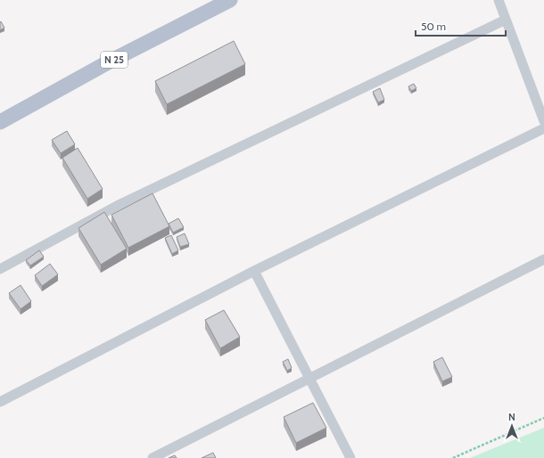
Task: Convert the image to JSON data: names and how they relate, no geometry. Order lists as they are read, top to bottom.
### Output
{
  "streets": {
    "main road": ["N 25"]
  },
  "scale_bar": "50 m",
  "north": "top"
}
